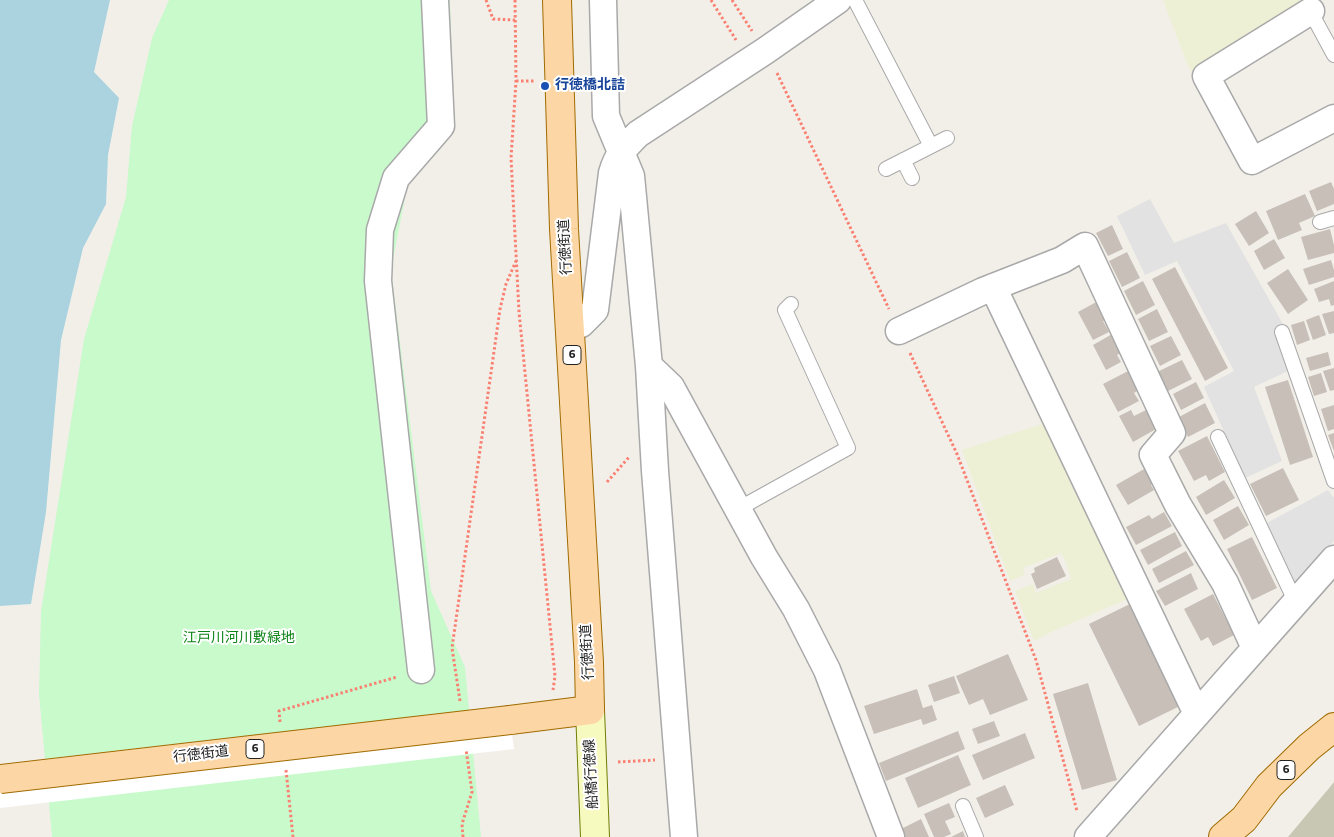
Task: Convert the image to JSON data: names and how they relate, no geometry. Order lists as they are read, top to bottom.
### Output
{
  "streets": {
    "main road": ["行徳街道", "6", "船橋行徳線"]
  },
  "crossings": [
    ["行徳街道", "船橋行徳線"]
  ],
  "parks": ["江戸川河川敷緑地"],
  "places": ["行徳橋北詰"]
}
